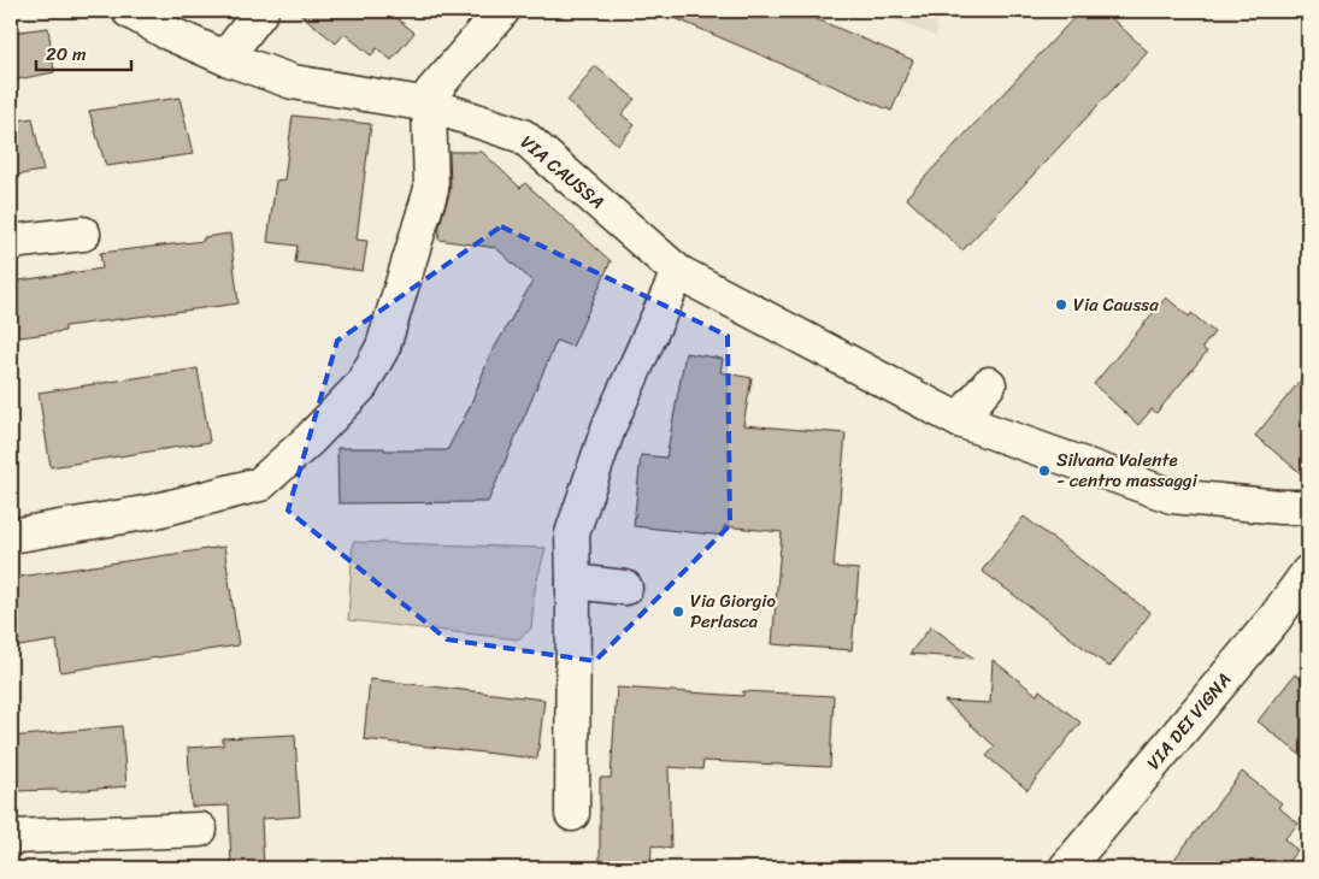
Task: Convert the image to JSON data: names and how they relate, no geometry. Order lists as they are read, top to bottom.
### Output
{
  "streets": {
    "street": ["VIA CAUSSA", "VIA DEI VIGNA"]
  },
  "places": ["Via Caussa", "Silvana Valente - centro massaggi", "Via Giorgio Perlasca"],
  "scale_bar": "20 m"
}
